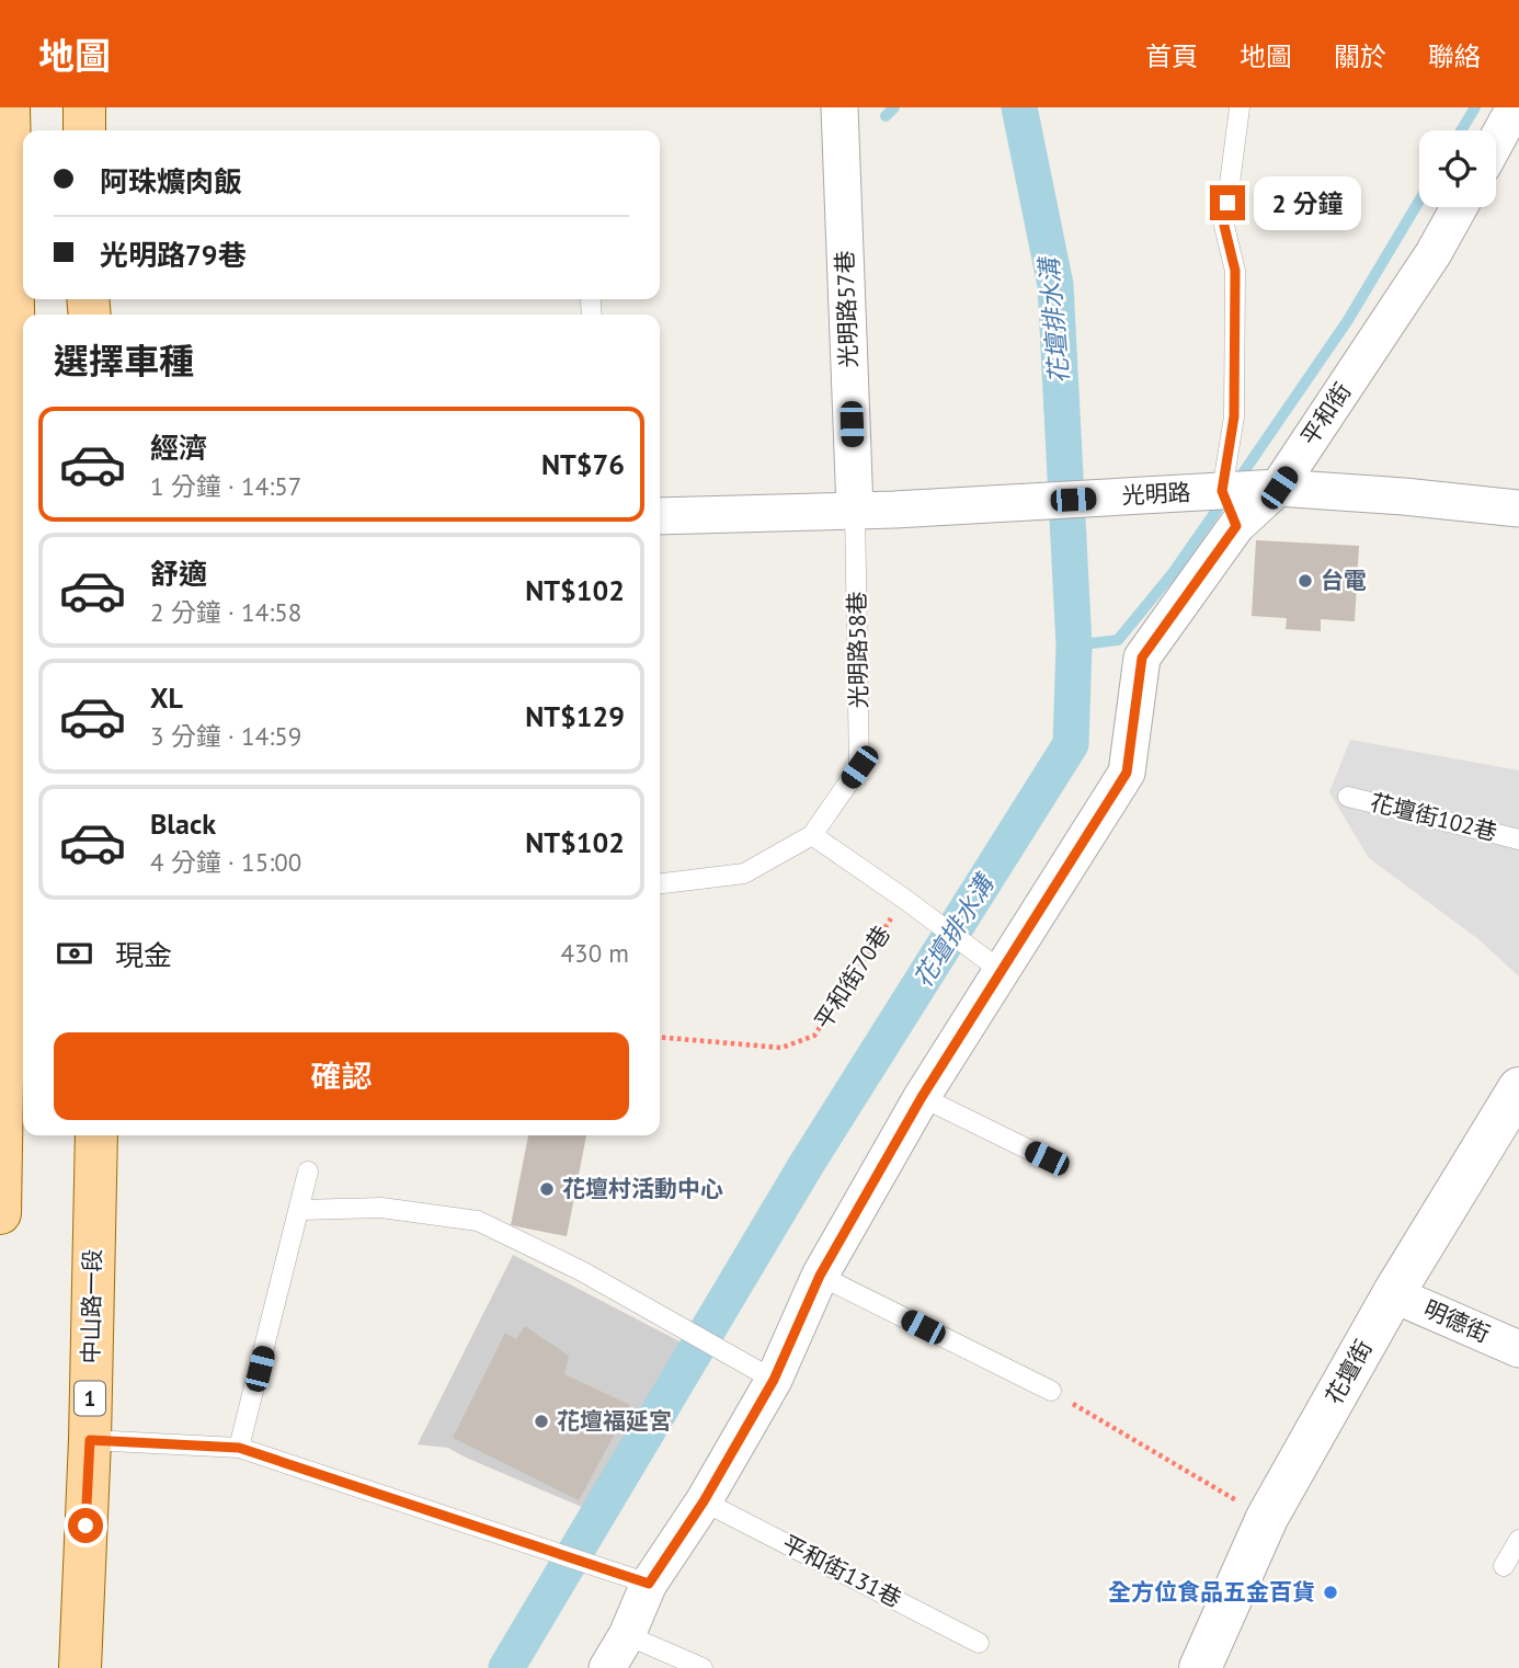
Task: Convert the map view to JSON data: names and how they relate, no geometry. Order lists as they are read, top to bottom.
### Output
{
  "streets": {
    "main road": ["中山路一段", "1"],
    "street": [
      "光明路57巷",
      "平和街",
      "光明路",
      "明德街",
      "花壇街"
    ],
    "lane": ["光明路58巷", "花壇街102巷", "平和街131巷"],
    "path": ["平和街70巷"]
  },
  "crossings": [
    ["光明路57巷", "光明路"],
    ["光明路57巷", "光明路58巷"],
    ["平和街", "光明路"],
    ["平和街", "平和街131巷"],
    ["光明路", "光明路58巷"],
    ["明德街", "花壇街"]
  ],
  "water": ["花壇排水溝"],
  "places": [
    "台電",
    "花壇村活動中心",
    "花壇福延宮",
    "全方位食品五金百貨"
  ],
  "page": {
    "header": "地圖",
    "nav": [
      "首頁",
      "地圖",
      "關於",
      "聯絡"
    ],
    "banner": ["阿珠爌肉飯", "光明路79巷"],
    "bubble": "2 分鐘",
    "heading": "選擇車種",
    "list": [
      {
        "name": "經濟",
        "note": "1 分鐘 · 14:57",
        "value": "NT$76"
      },
      {
        "name": "舒適",
        "note": "2 分鐘 · 14:58",
        "value": "NT$102"
      },
      {
        "name": "XL",
        "note": "3 分鐘 · 14:59",
        "value": "NT$129"
      },
      {
        "name": "Black",
        "note": "4 分鐘 · 15:00",
        "value": "NT$102"
      }
    ],
    "pay": ["現金", "430 m"],
    "buttons": "確認"
  }
}
